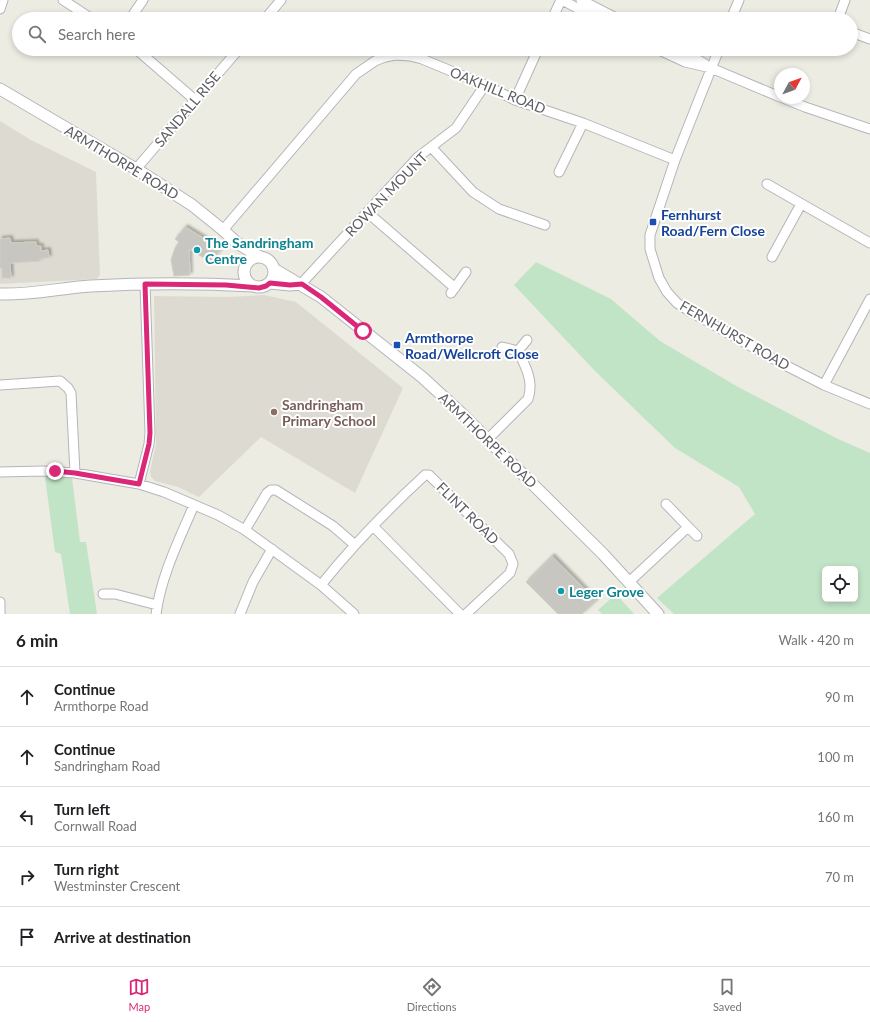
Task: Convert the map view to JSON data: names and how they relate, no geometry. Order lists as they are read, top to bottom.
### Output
{
  "streets": {
    "street": [
      "OAKHILL ROAD",
      "SANDALL RISE",
      "ARMTHORPE ROAD",
      "ROWAN MOUNT",
      "FERNHURST ROAD",
      "FLINT ROAD"
    ]
  },
  "crossings": [
    ["OAKHILL ROAD", "ARMTHORPE ROAD"],
    ["OAKHILL ROAD", "ROWAN MOUNT"],
    ["OAKHILL ROAD", "FERNHURST ROAD"],
    ["SANDALL RISE", "ARMTHORPE ROAD"],
    ["ARMTHORPE ROAD", "ROWAN MOUNT"]
  ],
  "places": {
    "transit": ["Fernhurst Road/Fern Close", "Armthorpe Road/Wellcroft Close"],
    "other": ["The Sandringham Centre", "Sandringham Primary School", "Leger Grove"]
  },
  "north": "top right",
  "page": {
    "search": "Search here",
    "heading": ["6 min", "Walk · 420 m"],
    "list": [
      ["Continue", "Armthorpe Road", "90 m"],
      ["Continue", "Sandringham Road", "100 m"],
      ["Turn left", "Cornwall Road", "160 m"],
      ["Turn right", "Westminster Crescent", "70 m"],
      "Arrive at destination"
    ],
    "nav": ["Map", "Directions", "Saved"]
  }
}
